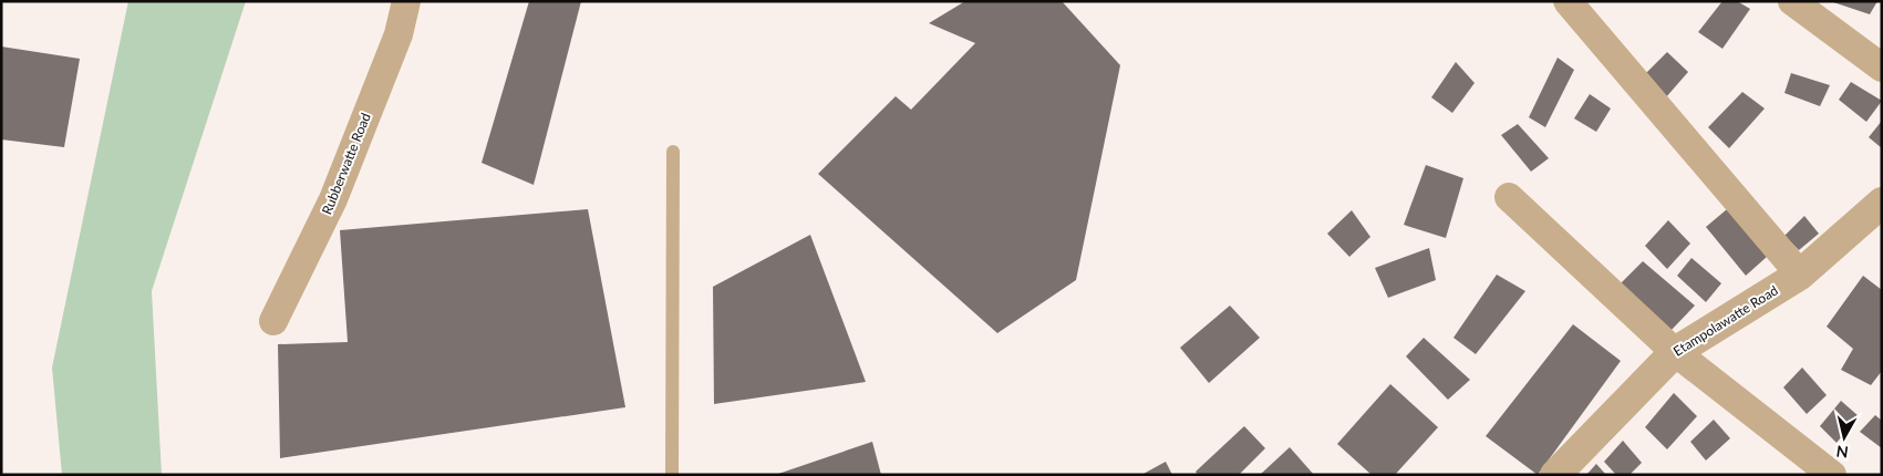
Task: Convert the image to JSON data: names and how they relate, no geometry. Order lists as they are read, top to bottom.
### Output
{
  "streets": {
    "street": ["Rubberwatte Road", "Etampolawatte Road"]
  },
  "north": "bottom"
}
